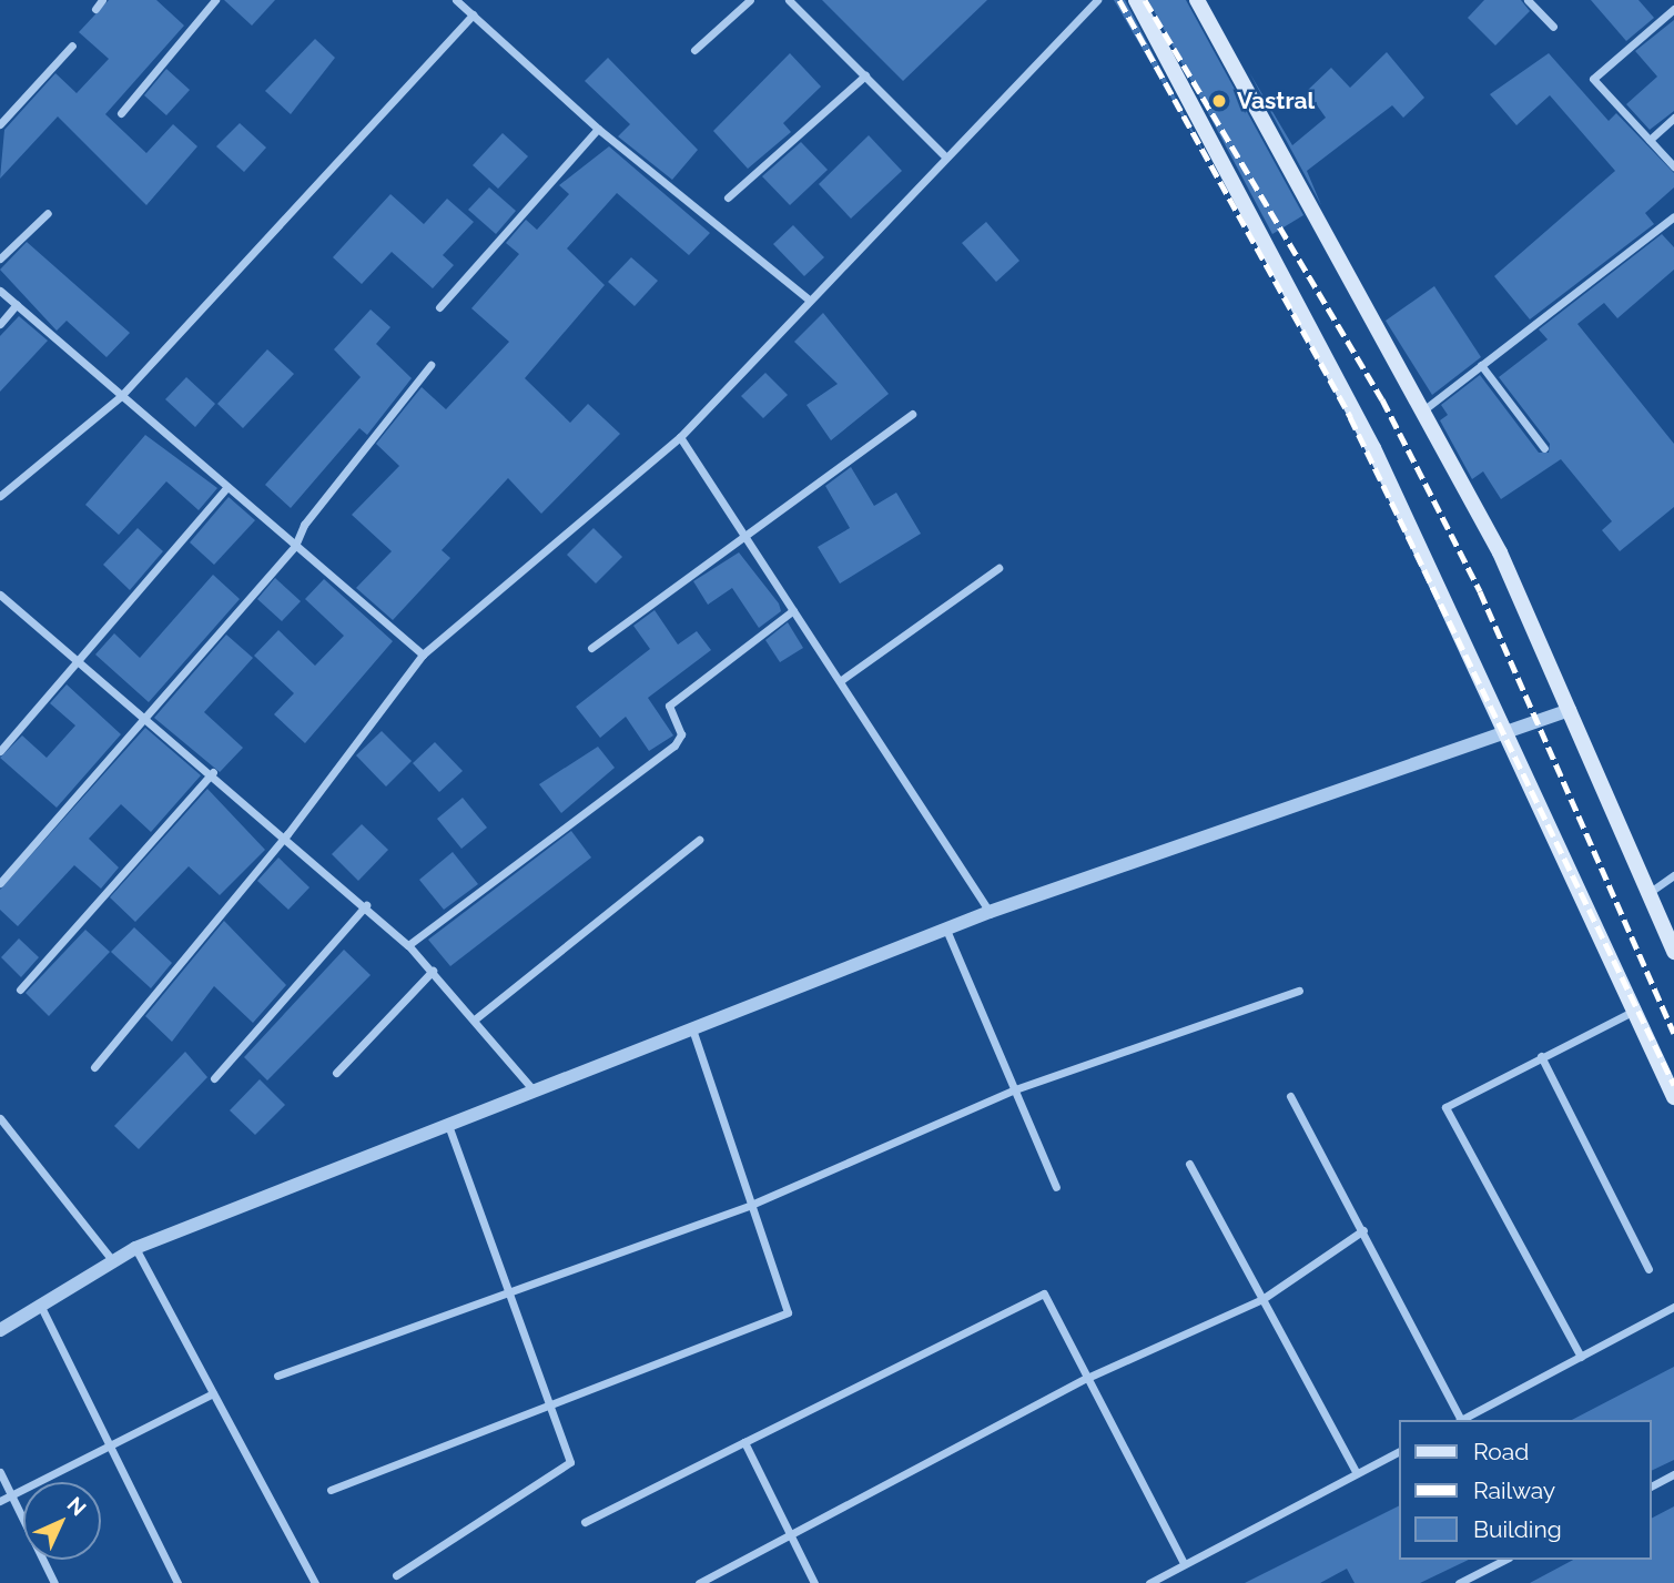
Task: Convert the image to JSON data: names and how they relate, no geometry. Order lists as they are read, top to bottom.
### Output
{
  "places": ["Vastral"],
  "legend": ["Road", "Railway", "Building"],
  "north": "top right"
}
